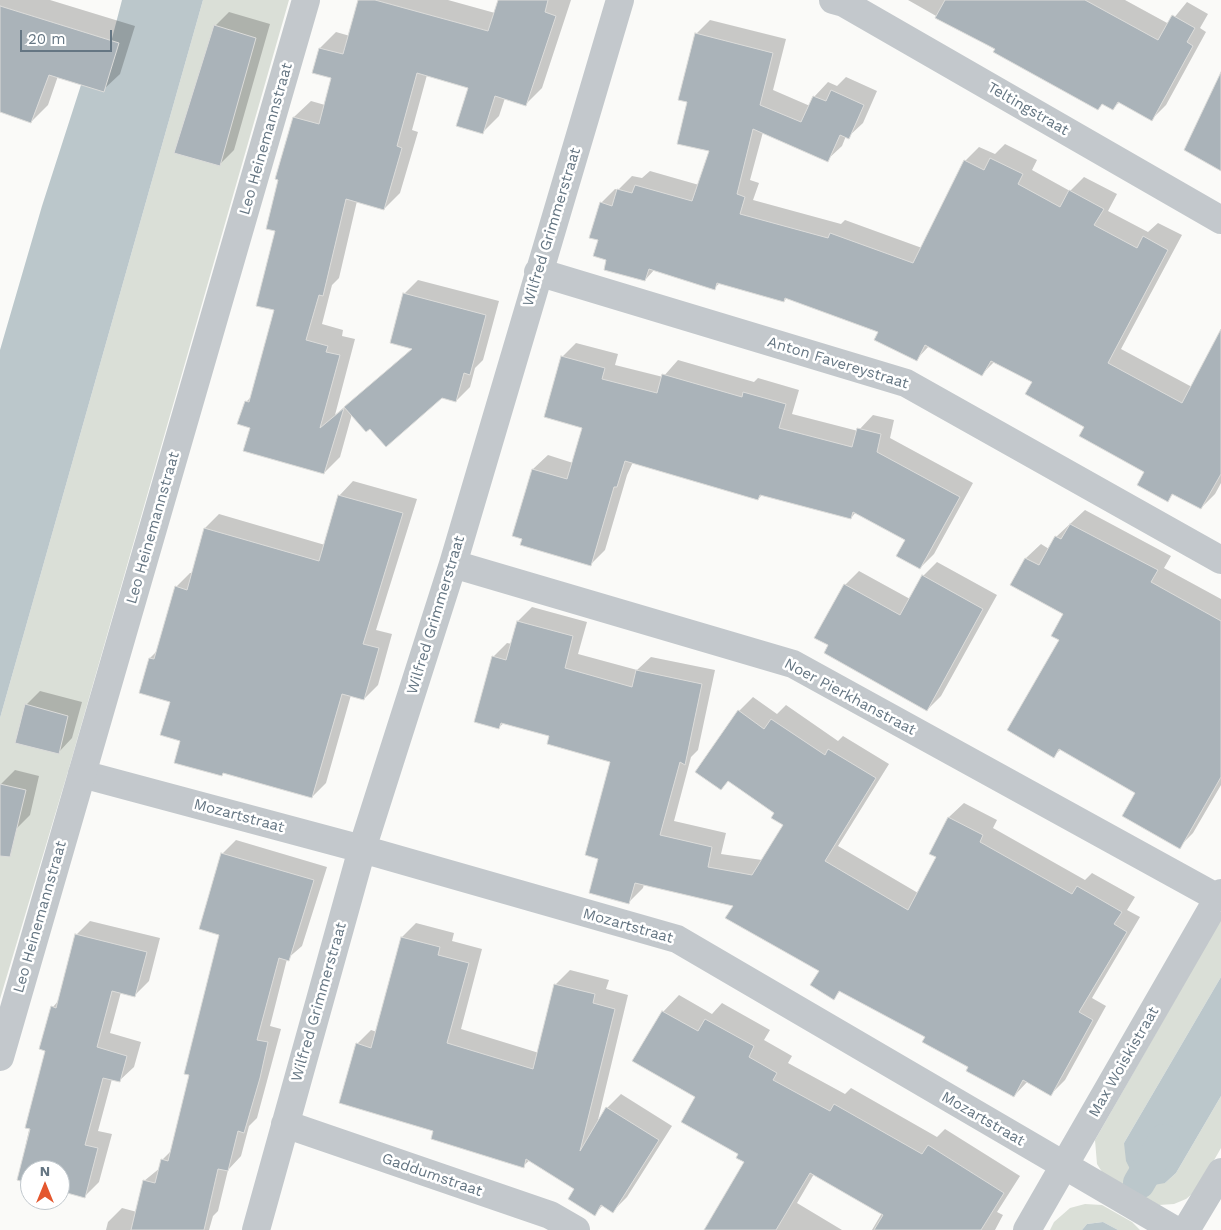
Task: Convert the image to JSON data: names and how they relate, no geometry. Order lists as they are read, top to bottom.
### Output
{
  "streets": {
    "street": [
      "Teltingstraat",
      "Leo Heinemannstraat",
      "Wilfred Grimmerstraat",
      "Anton Favereystraat",
      "Noer Pierkhanstraat",
      "Mozartstraat",
      "Max Woiskistraat",
      "Gaddumstraat"
    ]
  },
  "crossings": [
    ["Leo Heinemannstraat", "Mozartstraat"],
    ["Wilfred Grimmerstraat", "Anton Favereystraat"],
    ["Wilfred Grimmerstraat", "Noer Pierkhanstraat"],
    ["Wilfred Grimmerstraat", "Mozartstraat"],
    ["Wilfred Grimmerstraat", "Gaddumstraat"],
    ["Noer Pierkhanstraat", "Max Woiskistraat"],
    ["Mozartstraat", "Max Woiskistraat"]
  ],
  "scale_bar": "20 m",
  "north": "top"
}
